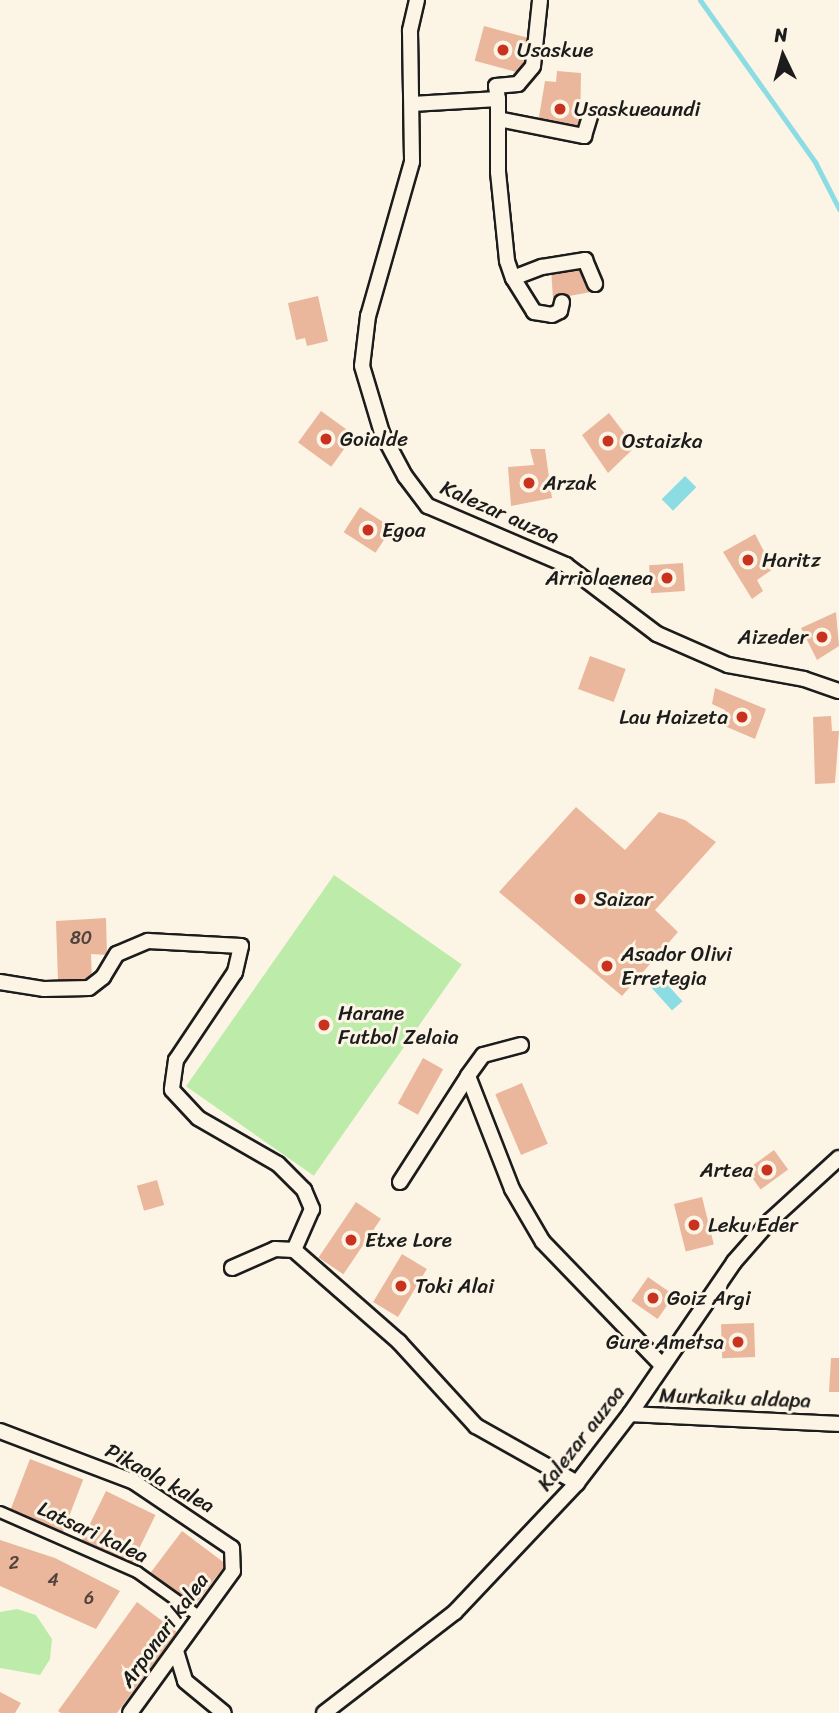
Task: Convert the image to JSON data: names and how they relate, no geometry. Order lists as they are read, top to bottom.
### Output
{
  "streets": {
    "street": [
      "Kalezar auzoa",
      "Murkaiku aldapa",
      "Pikaola kalea",
      "Latsari kalea",
      "Arponari kalea"
    ]
  },
  "crossings": [
    ["Kalezar auzoa", "Murkaiku aldapa"],
    ["Pikaola kalea", "Arponari kalea"],
    ["Latsari kalea", "Arponari kalea"]
  ],
  "places": [
    "Usaskue",
    "Usaskueaundi",
    "Goialde",
    "Ostaizka",
    "Arzak",
    "Egoa",
    "Haritz",
    "Arriolaenea",
    "Aizeder",
    "Lau Haizeta",
    "Saizar",
    "Asador Olivi Erretegia",
    "Harane Futbol Zelaia",
    "Artea",
    "Leku Eder",
    "Etxe Lore",
    "Toki Alai",
    "Goiz Argi",
    "Gure Ametsa"
  ],
  "house_numbers": [
    "80",
    "2",
    "4",
    "6"
  ],
  "north": "top"
}
